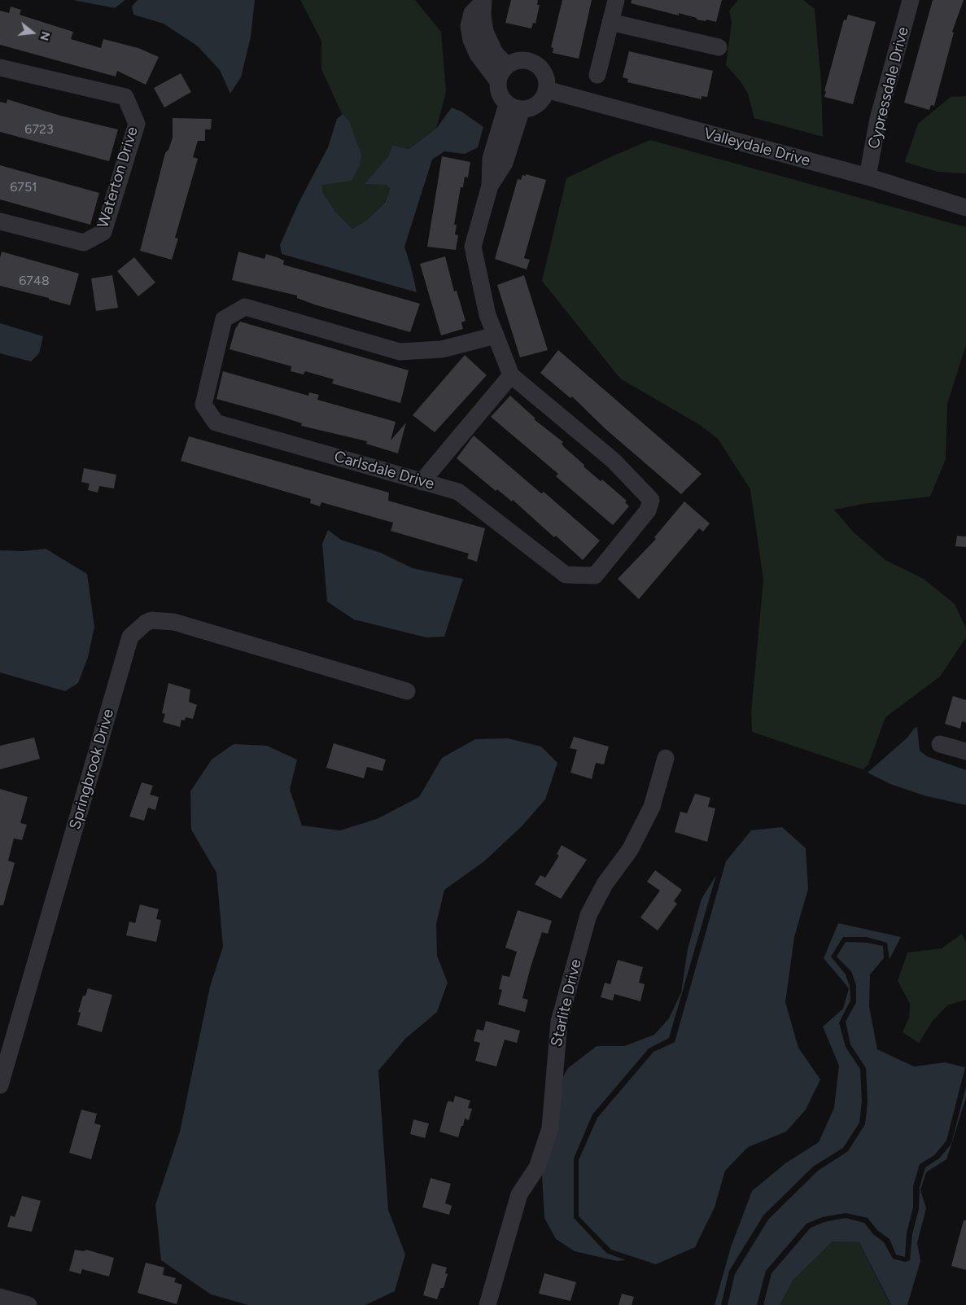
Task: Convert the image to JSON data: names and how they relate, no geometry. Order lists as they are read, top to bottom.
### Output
{
  "streets": {
    "street": [
      "Cypressdale Drive",
      "Valleydale Drive",
      "Waterton Drive",
      "Carlsdale Drive",
      "Springbrook Drive",
      "Starlite Drive"
    ]
  },
  "crossings": [
    ["Cypressdale Drive", "Valleydale Drive"],
    ["Valleydale Drive", "Carlsdale Drive"]
  ],
  "house_numbers": ["6723", "6751", "6748"],
  "north": "right"
}
